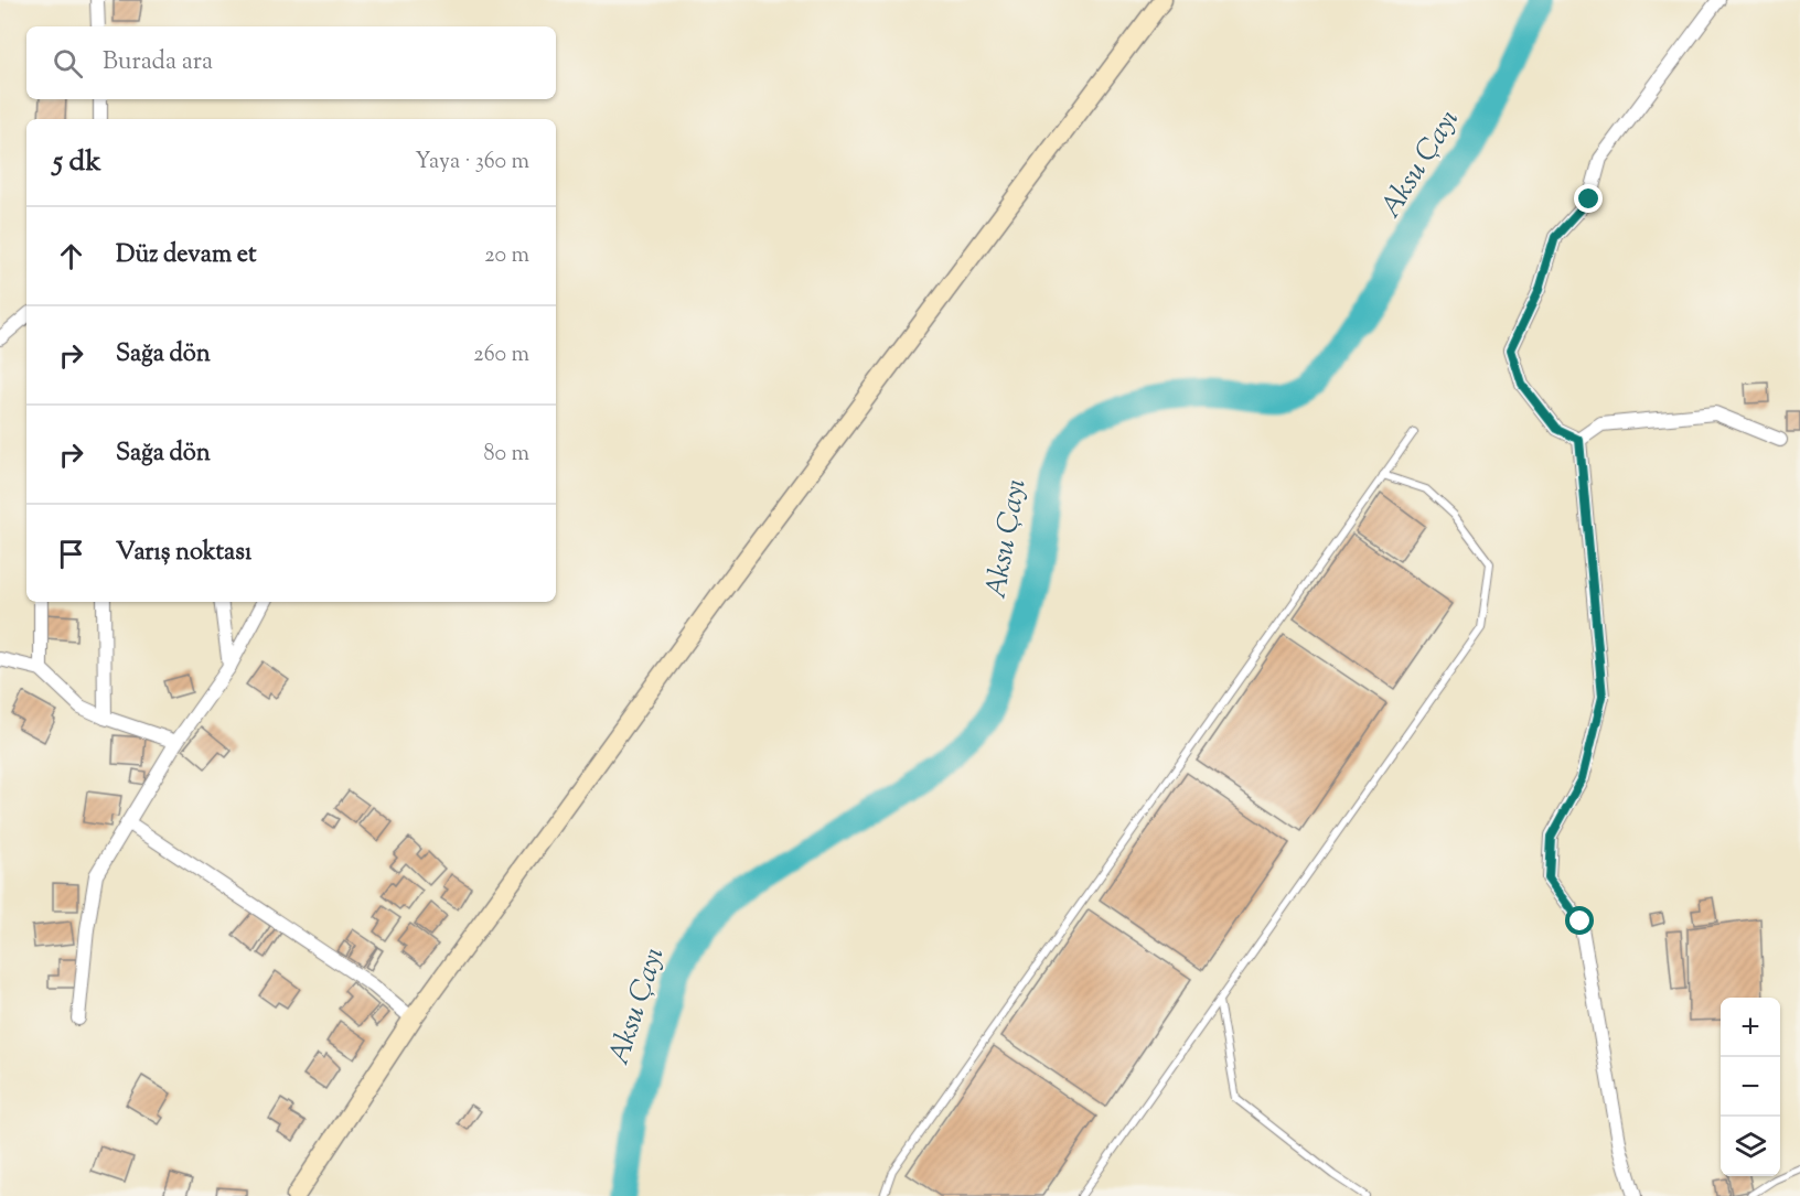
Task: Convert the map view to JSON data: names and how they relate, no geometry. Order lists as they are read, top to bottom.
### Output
{
  "water": ["Aksu Çayı"],
  "page": {
    "search": "Burada ara",
    "heading": ["5 dk", "Yaya · 360 m"],
    "list": [
      ["Düz devam et", "20 m"],
      ["Sağa dön", "260 m"],
      ["Sağa dön", "80 m"],
      "Varış noktası"
    ],
    "map_buttons": ["+", "−"]
  }
}
